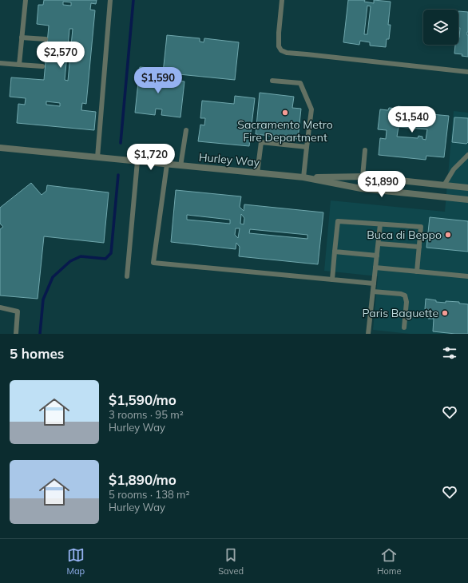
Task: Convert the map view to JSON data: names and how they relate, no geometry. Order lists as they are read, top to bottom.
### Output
{
  "streets": {
    "street": ["Hurley Way"]
  },
  "places": ["Sacramento Metro Fire Department", "Buca di Beppo", "Paris Baguette"],
  "page": {
    "price": [
      "$2,570",
      "$1,590",
      "$1,540",
      "$1,720",
      "$1,890"
    ],
    "heading": "5 homes",
    "list": [
      {
        "name": "$1,590/mo",
        "note": "3 rooms · 95 m² · Hurley Way"
      },
      {
        "name": "$1,890/mo",
        "note": "5 rooms · 138 m² · Hurley Way"
      }
    ],
    "tabs": ["Map", "Saved", "Home"]
  }
}
